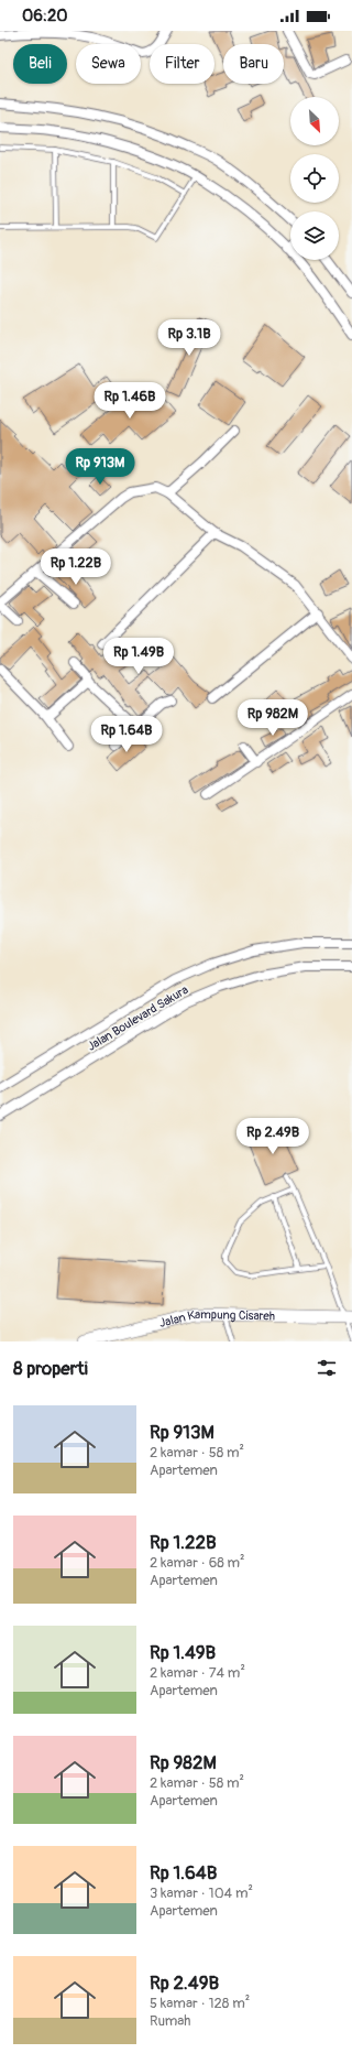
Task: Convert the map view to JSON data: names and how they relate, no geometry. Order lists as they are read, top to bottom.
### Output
{
  "streets": {
    "main road": ["Jalan Kampung Cisareh"],
    "street": ["Jalan Boulevard Sakura"]
  },
  "north": "bottom right",
  "page": {
    "status": "06:20",
    "chip": [
      "Beli",
      "Sewa",
      "Filter",
      "Baru"
    ],
    "price": [
      "Rp 3.1B",
      "Rp 1.46B",
      "Rp 913M",
      "Rp 1.22B",
      "Rp 1.49B",
      "Rp 982M",
      "Rp 1.64B",
      "Rp 2.49B"
    ],
    "heading": "8 properti",
    "list": [
      {
        "name": "Rp 913M",
        "note": "2 kamar · 58 m² · Apartemen"
      },
      {
        "name": "Rp 1.22B",
        "note": "2 kamar · 68 m² · Apartemen"
      },
      {
        "name": "Rp 1.49B",
        "note": "2 kamar · 74 m² · Apartemen"
      },
      {
        "name": "Rp 982M",
        "note": "2 kamar · 58 m² · Apartemen"
      },
      {
        "name": "Rp 1.64B",
        "note": "3 kamar · 104 m² · Apartemen"
      },
      {
        "name": "Rp 2.49B",
        "note": "5 kamar · 128 m² · Rumah"
      }
    ]
  }
}
